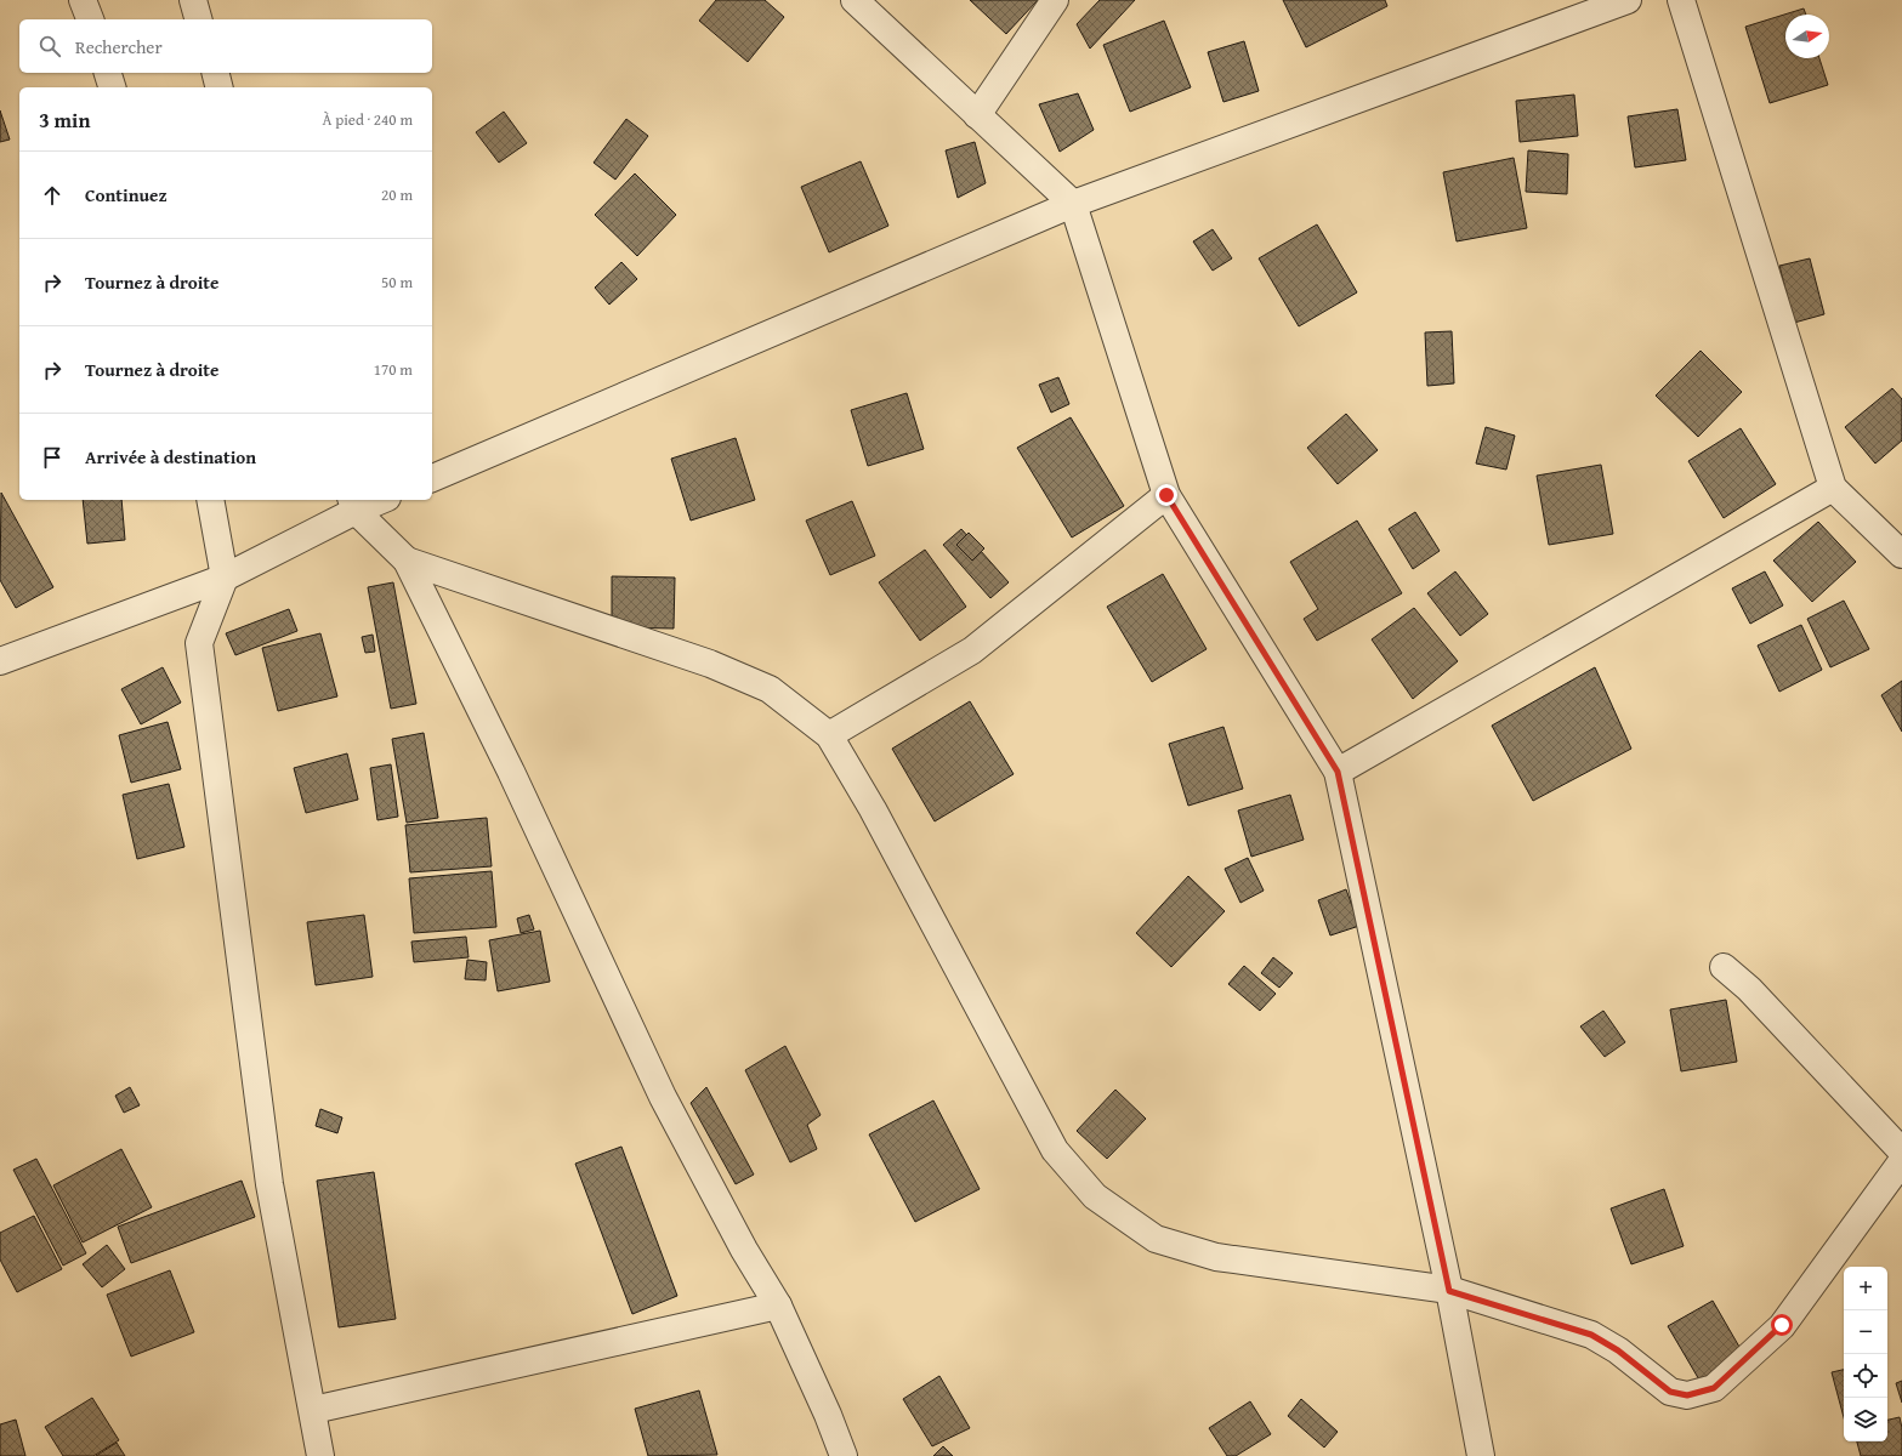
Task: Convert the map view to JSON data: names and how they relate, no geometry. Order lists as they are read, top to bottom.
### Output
{
  "north": "right",
  "page": {
    "search": "Rechercher",
    "heading": ["3 min", "À pied · 240 m"],
    "list": [
      ["Continuez", "20 m"],
      ["Tournez à droite", "50 m"],
      ["Tournez à droite", "170 m"],
      "Arrivée à destination"
    ],
    "map_buttons": ["+", "−"]
  }
}
